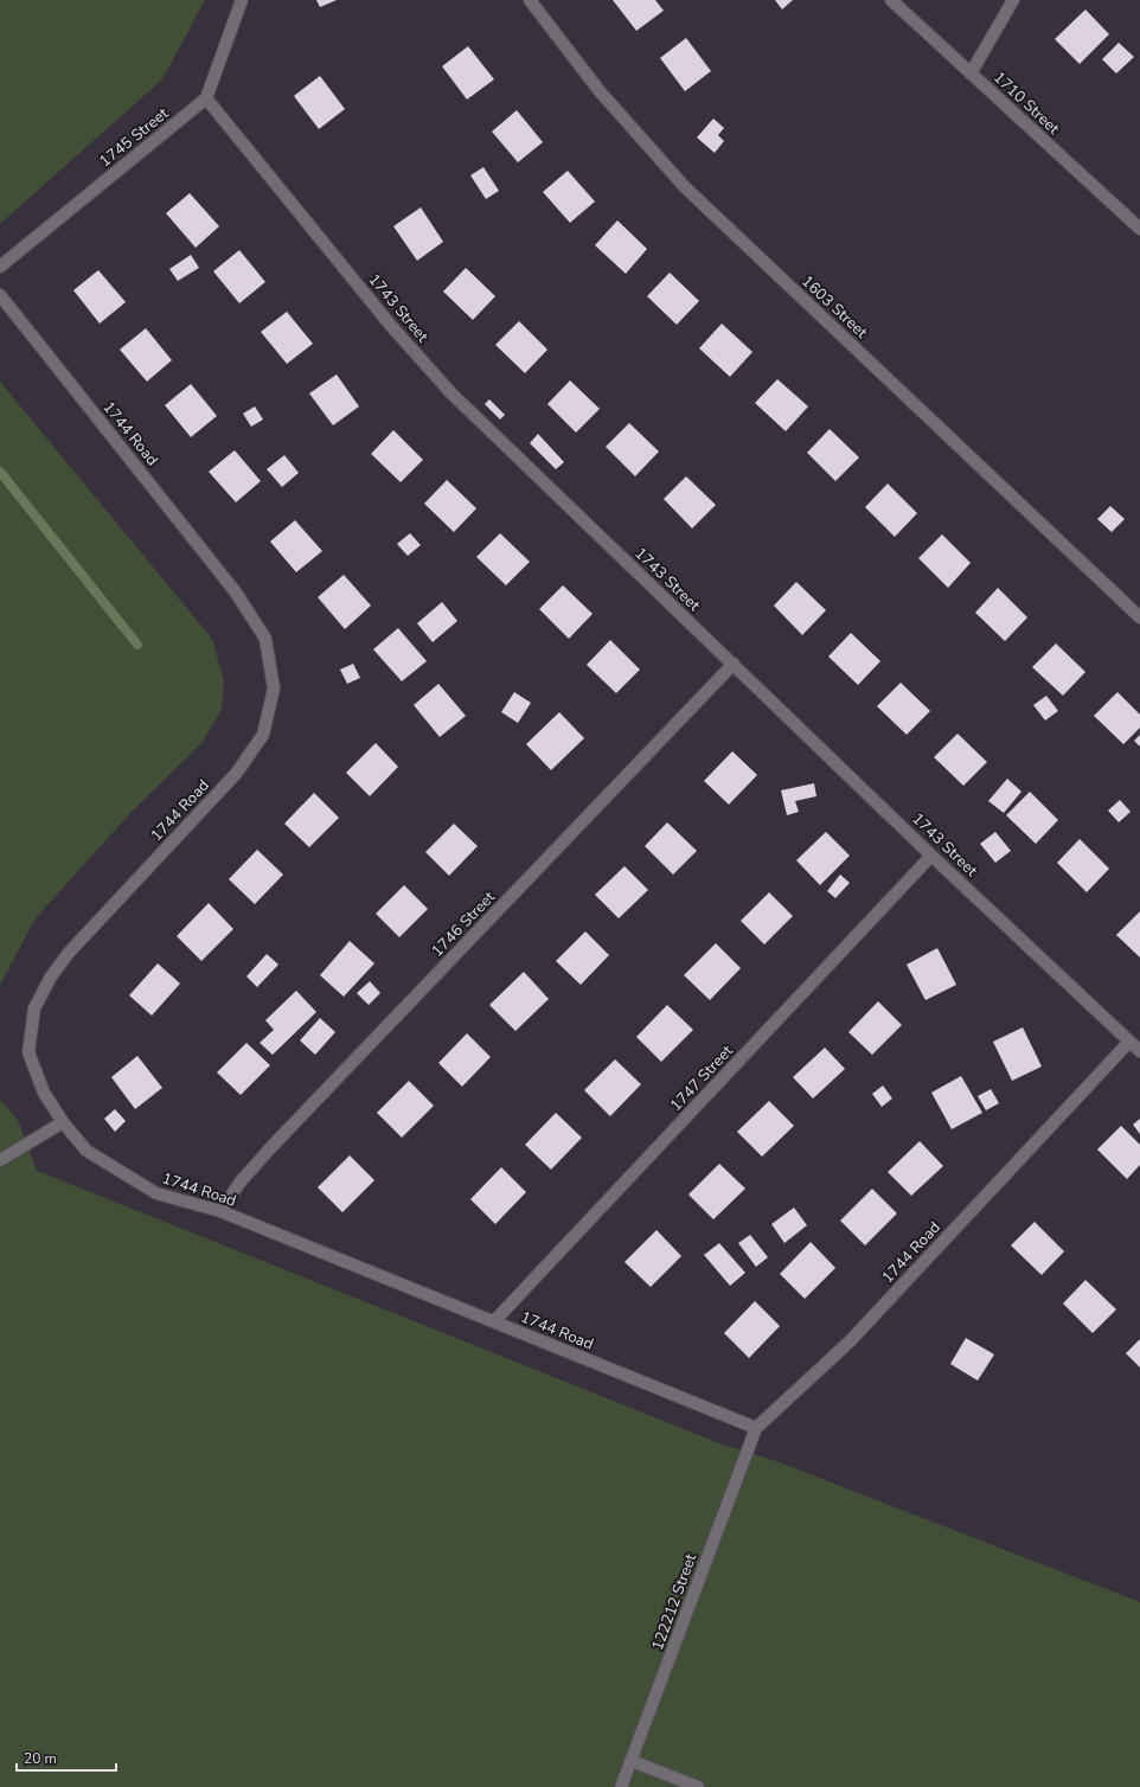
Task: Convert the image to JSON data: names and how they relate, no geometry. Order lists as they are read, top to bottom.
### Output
{
  "streets": {
    "street": [
      "1710 Street",
      "1745 Street",
      "1603 Street",
      "1743 Street",
      "1744 Road",
      "1746 Street",
      "1747 Street",
      "122212 Street"
    ]
  },
  "crossings": [
    ["1745 Street", "1743 Street"],
    ["1743 Street", "1744 Road"],
    ["1743 Street", "1746 Street"],
    ["1743 Street", "1747 Street"],
    ["1744 Road", "1746 Street"],
    ["1744 Road", "1747 Street"],
    ["1744 Road", "122212 Street"]
  ],
  "scale_bar": "20 m"
}
